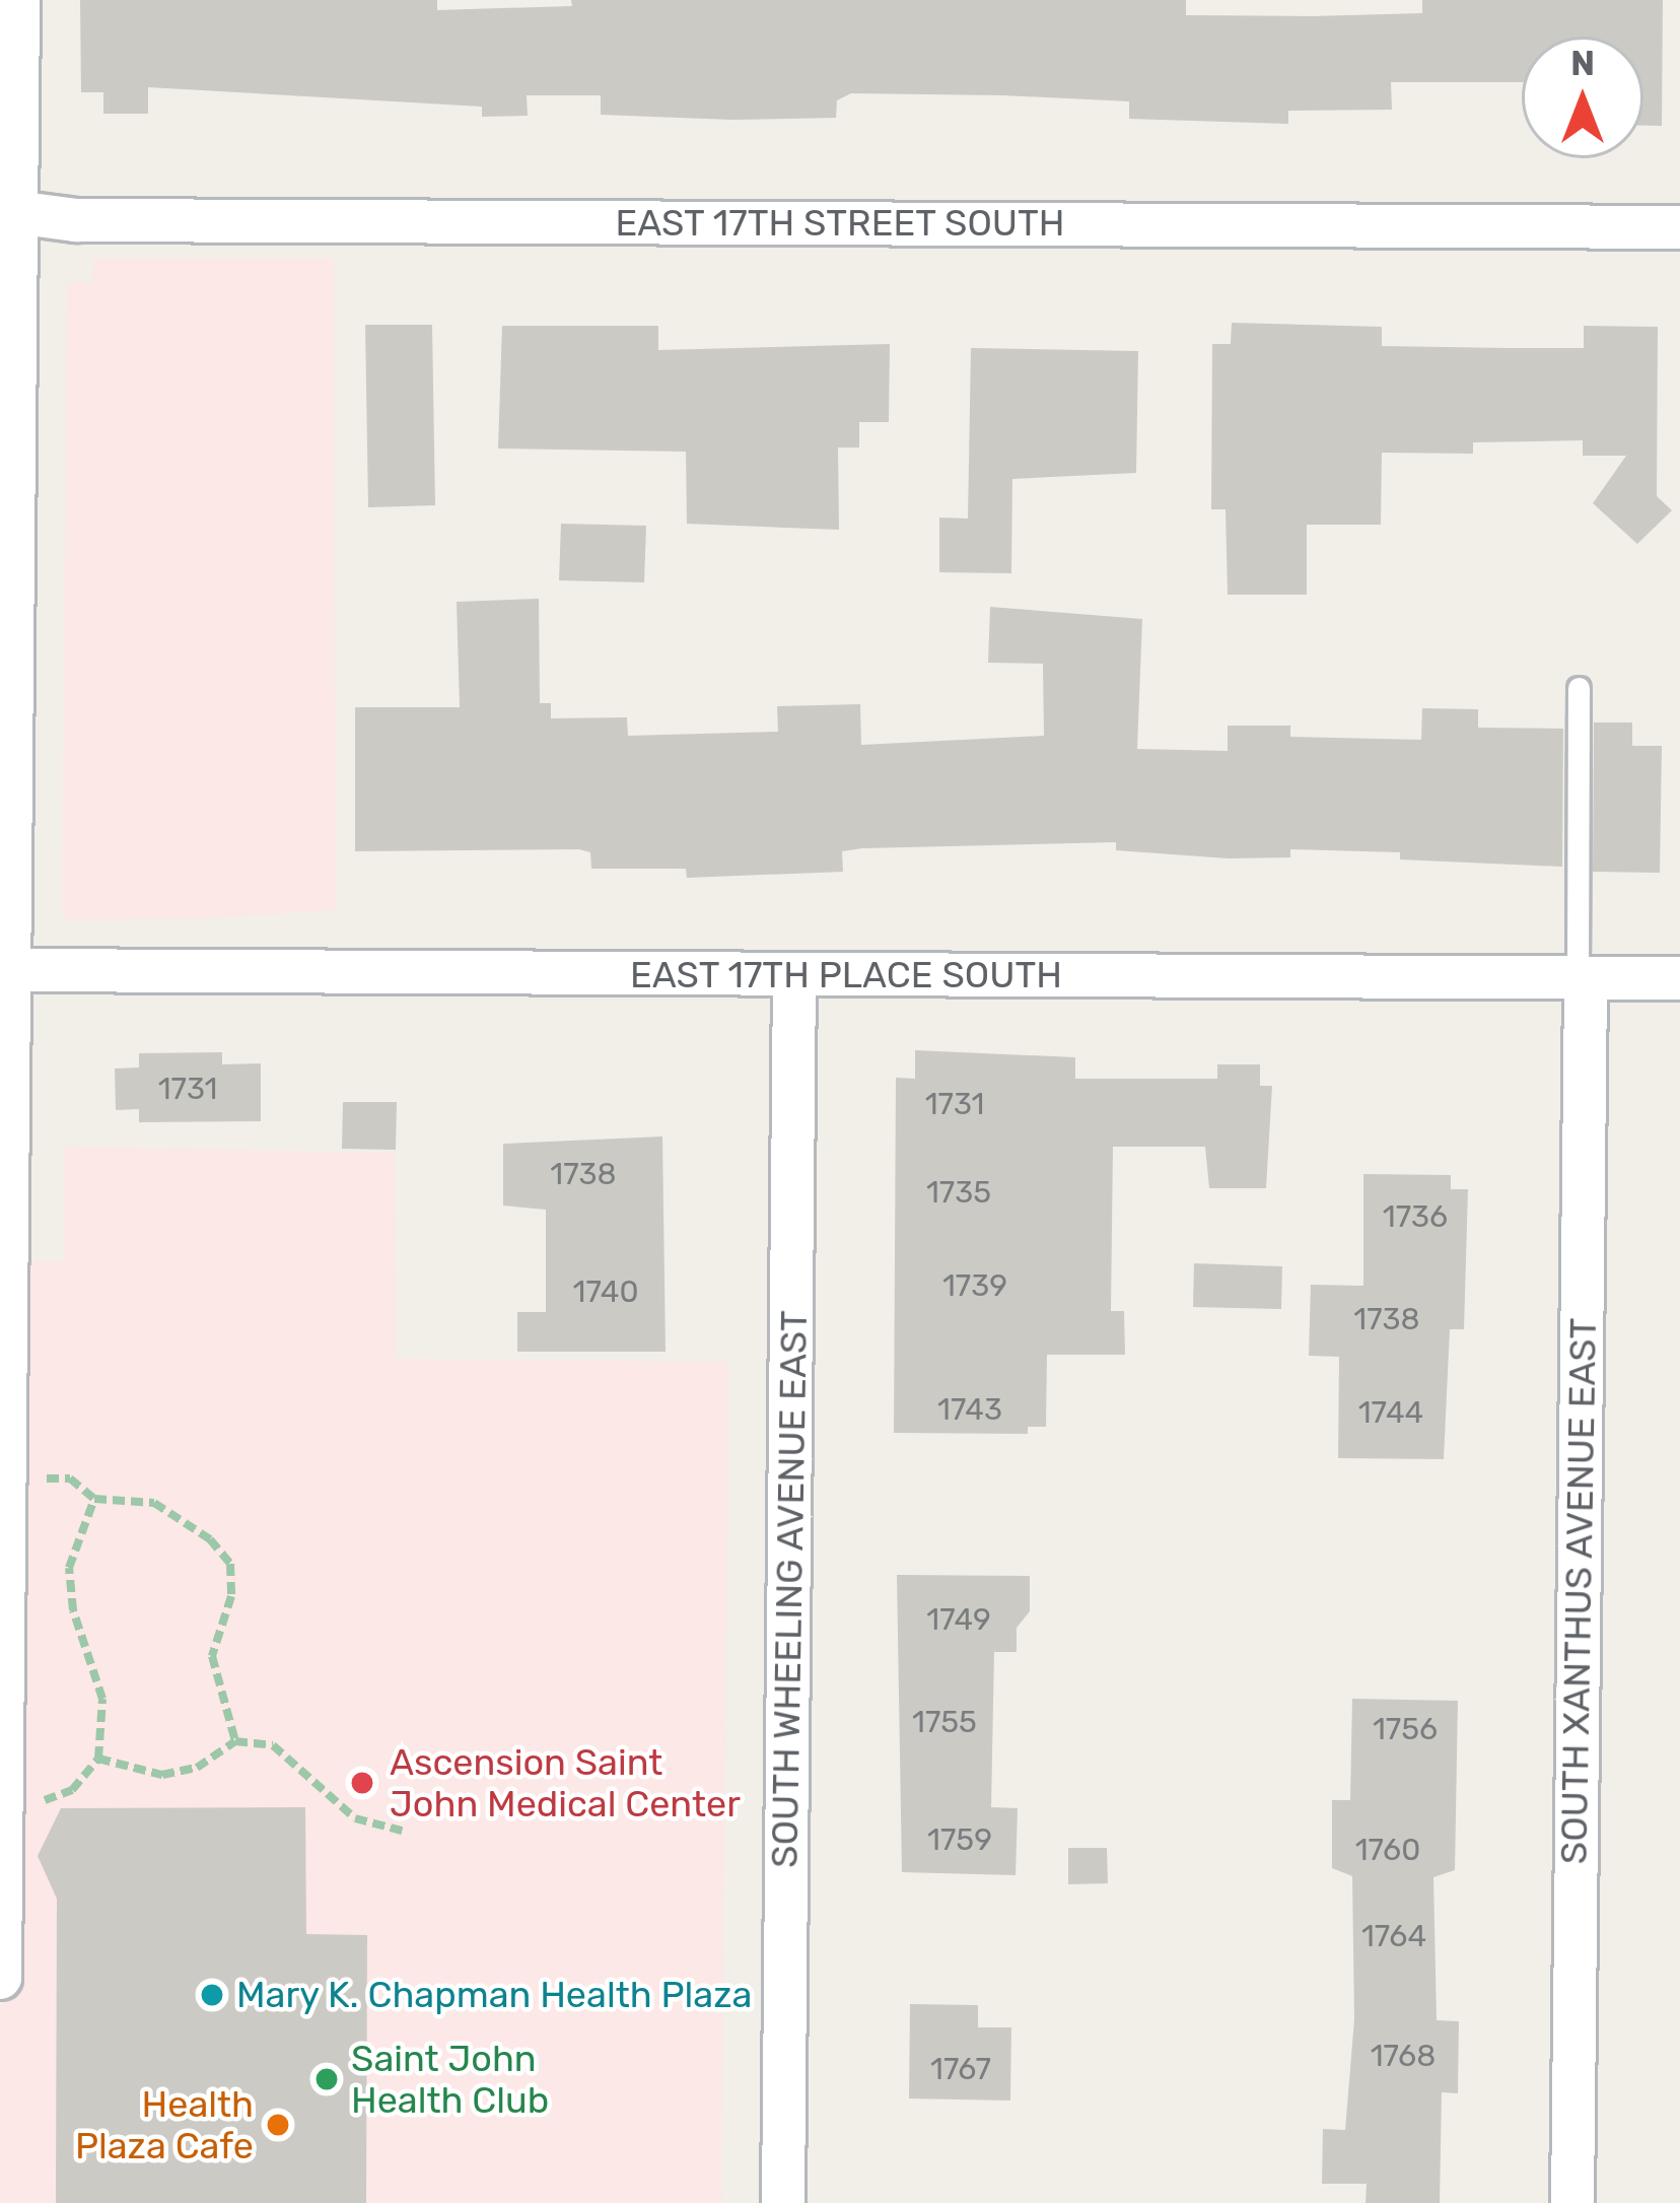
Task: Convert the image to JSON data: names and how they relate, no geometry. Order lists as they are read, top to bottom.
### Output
{
  "streets": {
    "street": [
      "EAST 17TH STREET SOUTH",
      "EAST 17TH PLACE SOUTH",
      "SOUTH WHEELING AVENUE EAST",
      "SOUTH XANTHUS AVENUE EAST"
    ]
  },
  "crossings": [
    ["EAST 17TH PLACE SOUTH", "SOUTH WHEELING AVENUE EAST"],
    ["EAST 17TH PLACE SOUTH", "SOUTH XANTHUS AVENUE EAST"]
  ],
  "places": [
    "Ascension Saint John Medical Center",
    "Mary K. Chapman Health Plaza",
    "Saint John Health Club",
    "Health Plaza Cafe"
  ],
  "house_numbers": [
    "1731",
    "1731",
    "1738",
    "1735",
    "1736",
    "1739",
    "1740",
    "1738",
    "1743",
    "1744",
    "1749",
    "1755",
    "1756",
    "1759",
    "1760",
    "1764",
    "1768",
    "1767"
  ],
  "north": "top"
}
